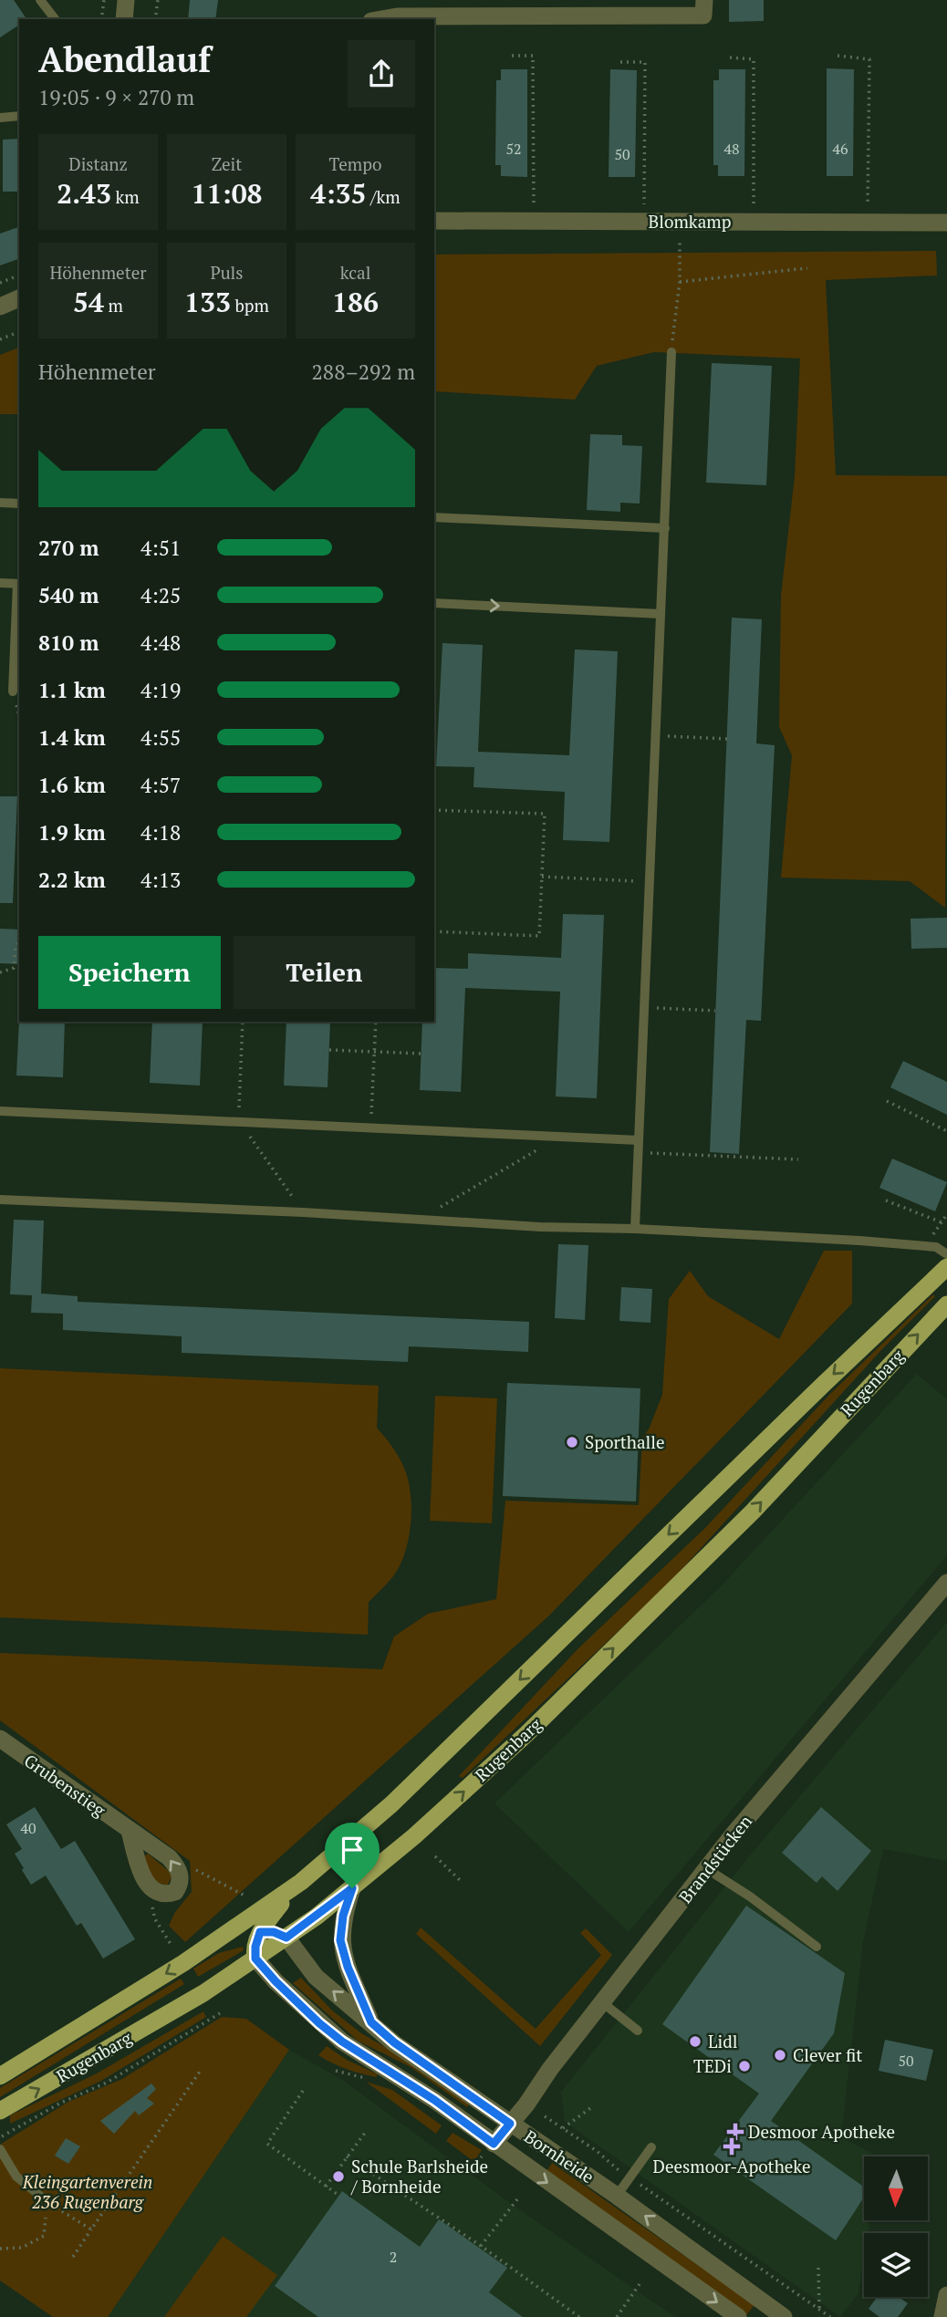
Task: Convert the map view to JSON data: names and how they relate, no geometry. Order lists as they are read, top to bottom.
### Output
{
  "streets": {
    "main road": ["Rugenbarg"],
    "street": [
      "Blomkamp",
      "Grubenstieg",
      "Brandstücken",
      "Bornheide"
    ]
  },
  "crossings": [
    ["Rugenbarg", "Bornheide"],
    ["Brandstücken", "Bornheide"]
  ],
  "parks": ["Kleingartenverein 236 Rugenbarg"],
  "places": {
    "other": [
      "Sporthalle",
      "Lidl",
      "Clever fit",
      "TEDi",
      "Schule Barlsheide / Bornheide"
    ],
    "health": ["Desmoor Apotheke", "Deesmoor-Apotheke"]
  },
  "house_numbers": [
    "52",
    "48",
    "46",
    "50",
    "40",
    "50",
    "2"
  ],
  "north": "bottom",
  "page": {
    "heading": ["Abendlauf", "19:05 · 9 × 270 m"],
    "stats": [
      ["Distanz", "2.43 km"],
      ["Zeit", "11:08"],
      ["Tempo", "4:35 /km"],
      ["Höhenmeter", "54 m"],
      ["Puls", "133 bpm"],
      ["kcal", "186"]
    ],
    "chart": ["Höhenmeter", "288–292 m"],
    "list": [
      {
        "name": "270 m",
        "note": "4:51"
      },
      {
        "name": "540 m",
        "note": "4:25"
      },
      {
        "name": "810 m",
        "note": "4:48"
      },
      {
        "name": "1.1 km",
        "note": "4:19"
      },
      {
        "name": "1.4 km",
        "note": "4:55"
      },
      {
        "name": "1.6 km",
        "note": "4:57"
      },
      {
        "name": "1.9 km",
        "note": "4:18"
      },
      {
        "name": "2.2 km",
        "note": "4:13"
      }
    ],
    "buttons": ["Speichern", "Teilen"]
  }
}
